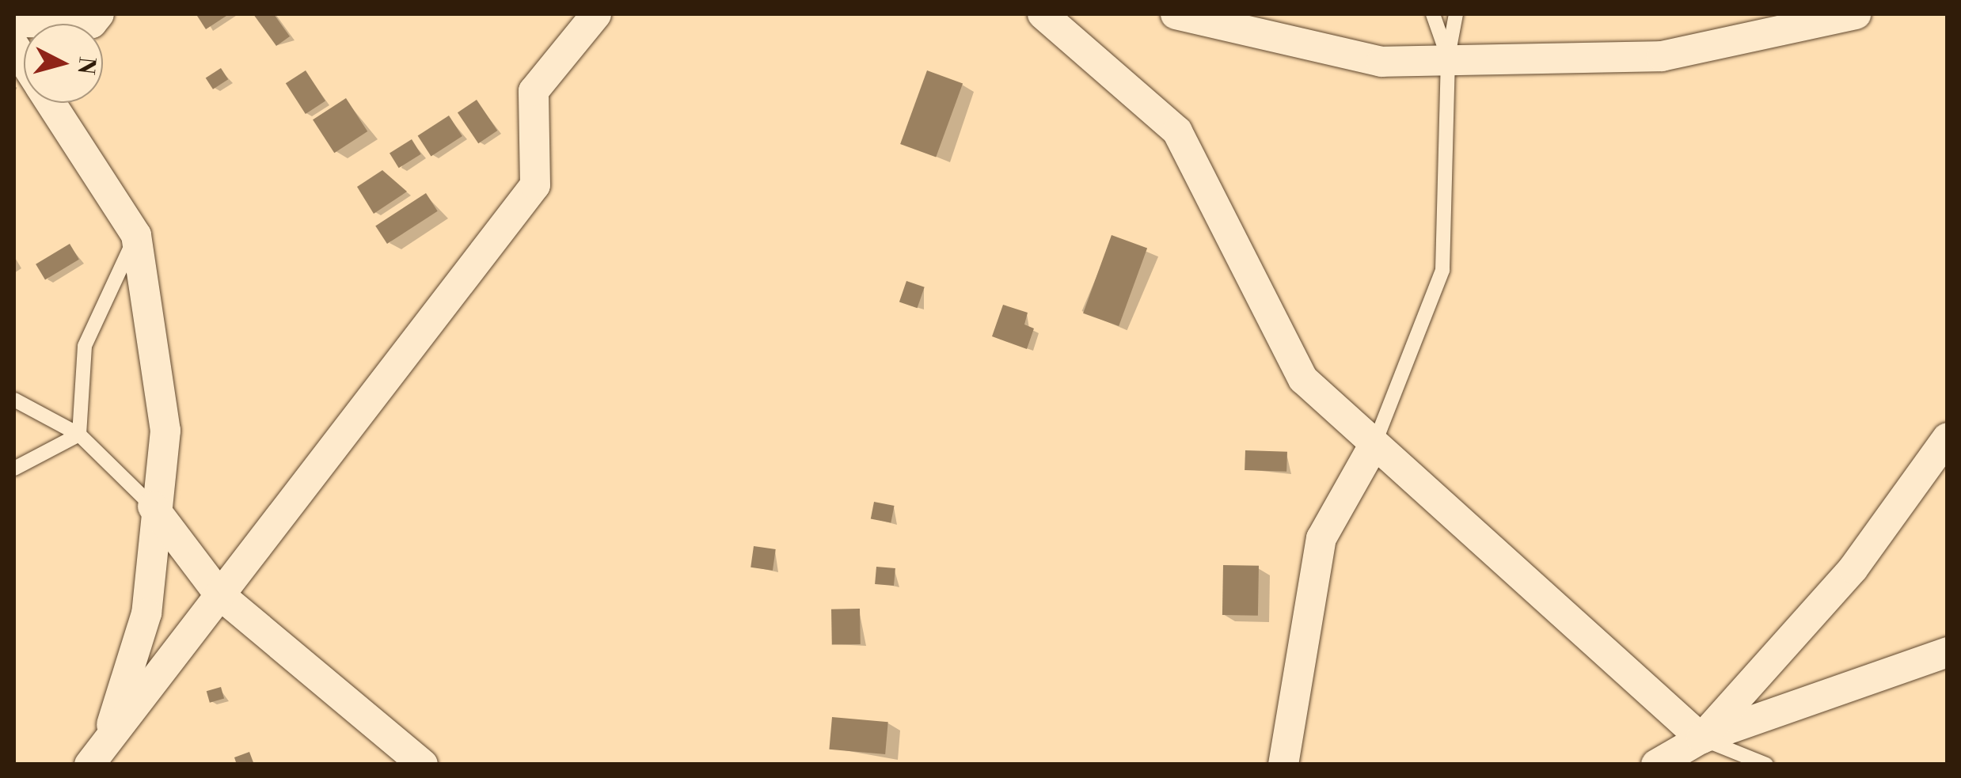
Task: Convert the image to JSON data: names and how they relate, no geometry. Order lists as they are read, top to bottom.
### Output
{
  "north": "right"
}
